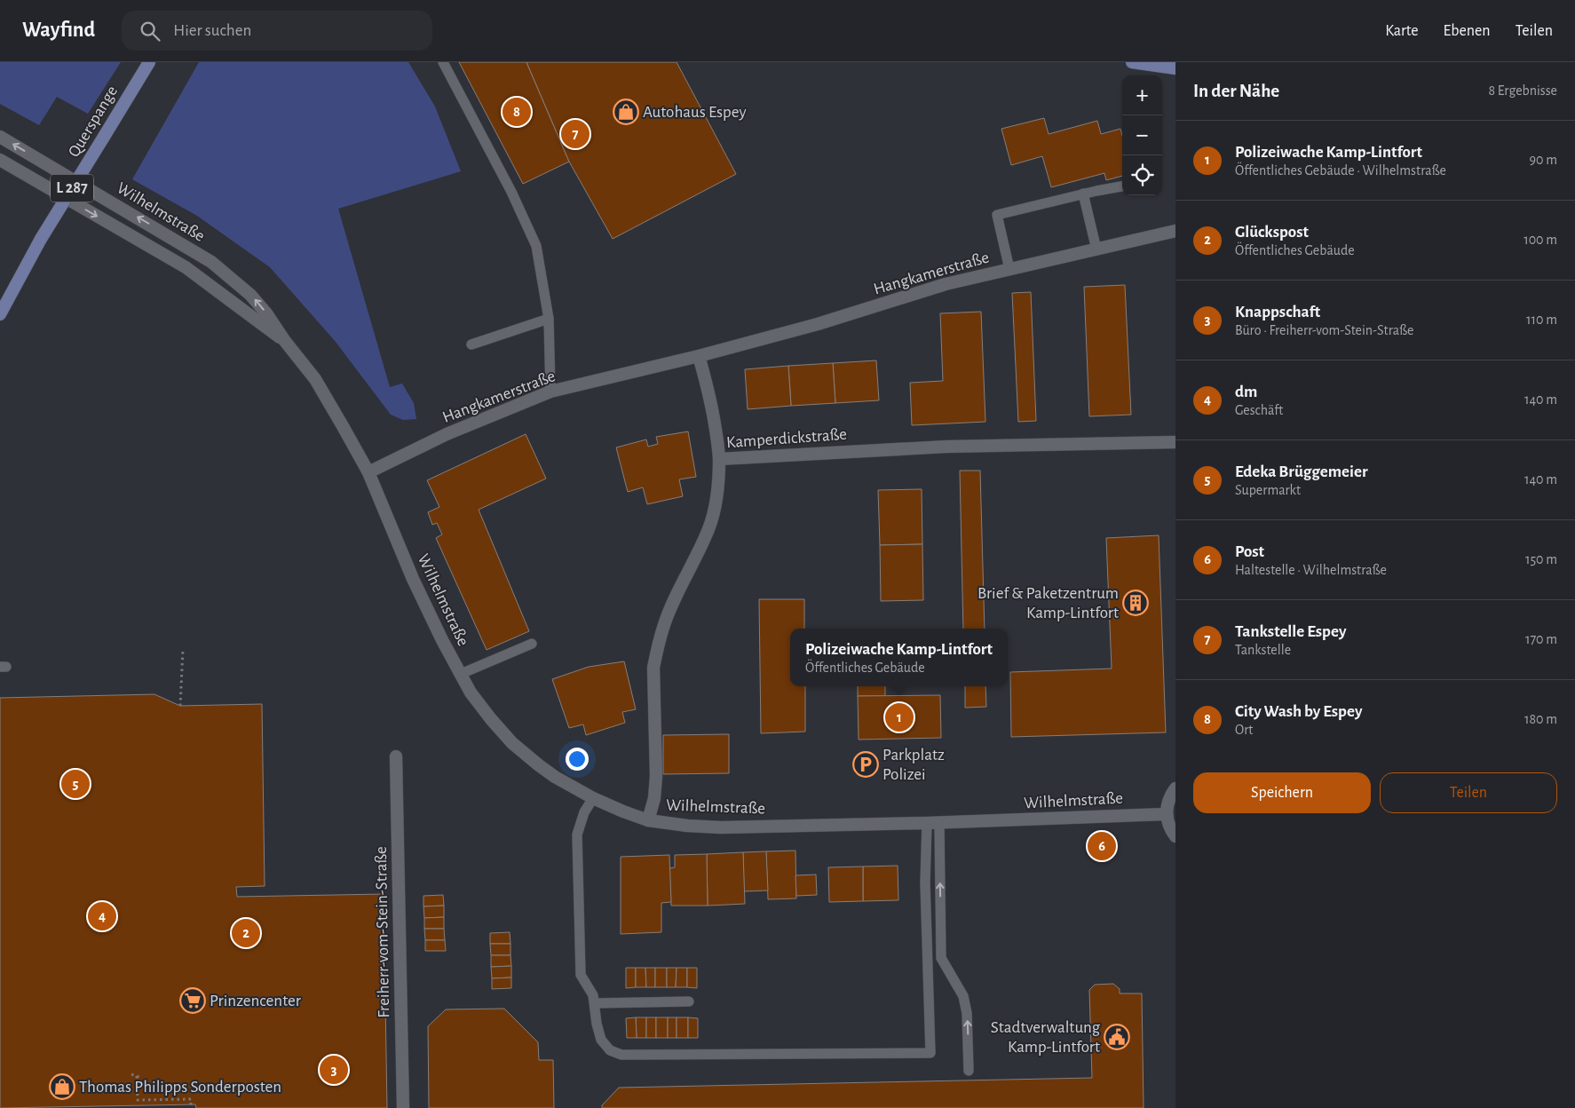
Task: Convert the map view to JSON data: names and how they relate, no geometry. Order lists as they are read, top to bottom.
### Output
{
  "streets": {
    "main road": ["Querspange", "L 287"],
    "street": [
      "Wilhelmstraße",
      "Hangkamerstraße",
      "Kamperdickstraße",
      "Freiherr-vom-Stein-Straße"
    ]
  },
  "crossings": [
    ["Wilhelmstraße", "Hangkamerstraße"],
    ["Wilhelmstraße", "Kamperdickstraße"]
  ],
  "places": {
    "shop": ["Autohaus Espey", "Thomas Philipps Sonderposten"],
    "building": ["Brief & Paketzentrum Kamp-Lintfort"],
    "parking": ["Parkplatz Polizei"],
    "supermarket": ["Prinzencenter"],
    "public building": ["Stadtverwaltung Kamp-Lintfort"]
  },
  "page": {
    "header": "Wayfind",
    "search": "Hier suchen",
    "nav": ["Karte", "Ebenen", "Teilen"],
    "heading": ["In der Nähe", "8 Ergebnisse"],
    "map_buttons": ["+", "−"],
    "pins": [
      "8",
      "7",
      "1",
      "5",
      "6",
      "4",
      "2",
      "3"
    ],
    "list": [
      {
        "mark": "1",
        "name": "Polizeiwache Kamp-Lintfort",
        "note": "Öffentliches Gebäude · Wilhelmstraße",
        "value": "90 m"
      },
      {
        "mark": "2",
        "name": "Glückspost",
        "note": "Öffentliches Gebäude",
        "value": "100 m"
      },
      {
        "mark": "3",
        "name": "Knappschaft",
        "note": "Büro · Freiherr-vom-Stein-Straße",
        "value": "110 m"
      },
      {
        "mark": "4",
        "name": "dm",
        "note": "Geschäft",
        "value": "140 m"
      },
      {
        "mark": "5",
        "name": "Edeka Brüggemeier",
        "note": "Supermarkt",
        "value": "140 m"
      },
      {
        "mark": "6",
        "name": "Post",
        "note": "Haltestelle · Wilhelmstraße",
        "value": "150 m"
      },
      {
        "mark": "7",
        "name": "Tankstelle Espey",
        "note": "Tankstelle",
        "value": "170 m"
      },
      {
        "mark": "8",
        "name": "City Wash by Espey",
        "note": "Ort",
        "value": "180 m"
      }
    ],
    "popup": ["Polizeiwache Kamp-Lintfort", "Öffentliches Gebäude"],
    "buttons": ["Speichern", "Teilen"]
  }
}
